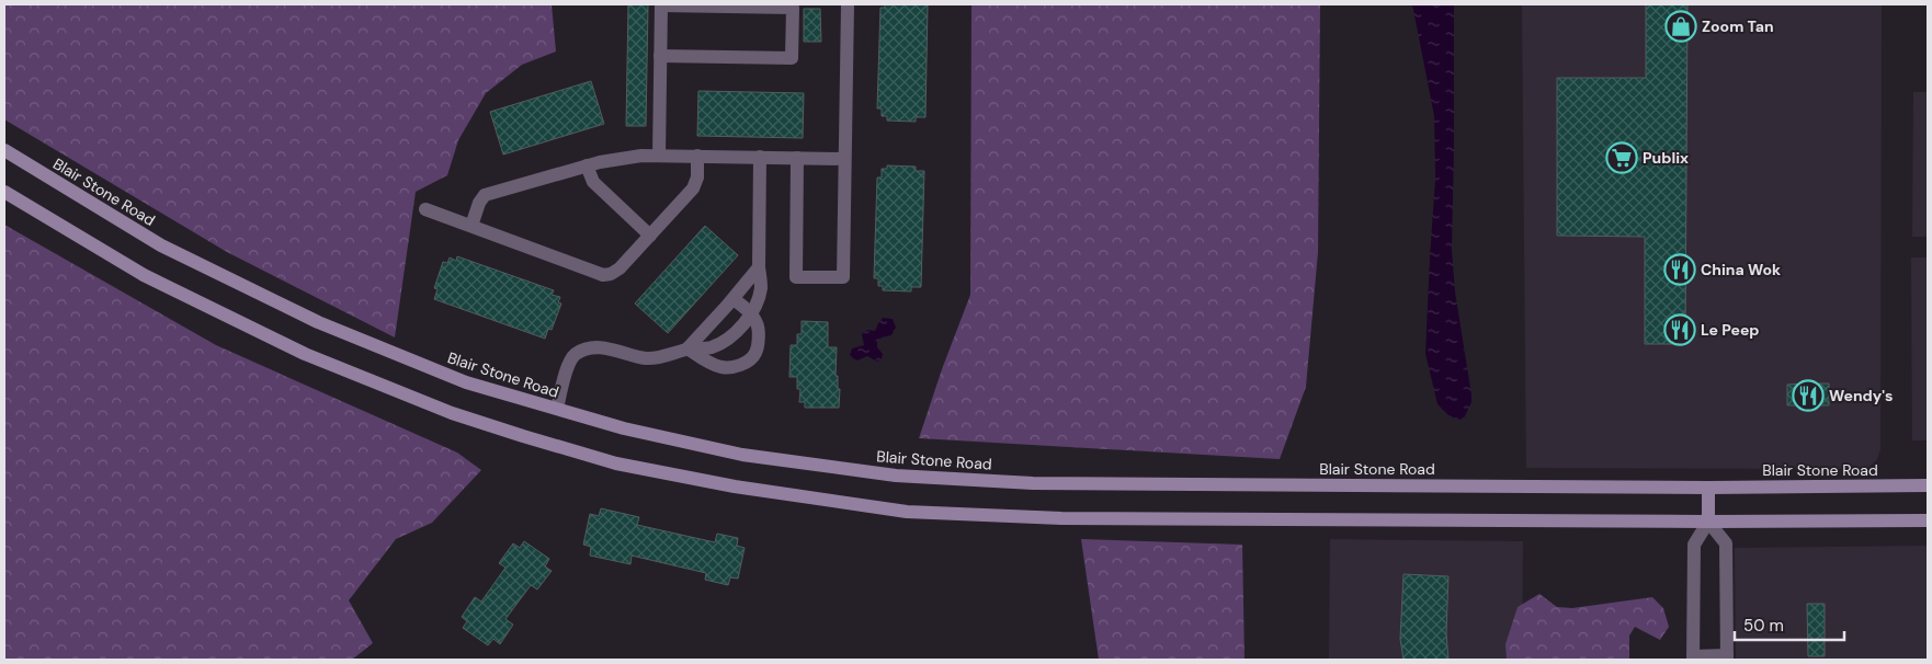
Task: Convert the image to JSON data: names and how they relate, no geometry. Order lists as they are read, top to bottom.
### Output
{
  "streets": {
    "main road": ["Blair Stone Road"]
  },
  "places": {
    "shop": ["Zoom Tan"],
    "supermarket": ["Publix"],
    "restaurant": ["China Wok", "Le Peep", "Wendy's"]
  },
  "scale_bar": "50 m"
}
